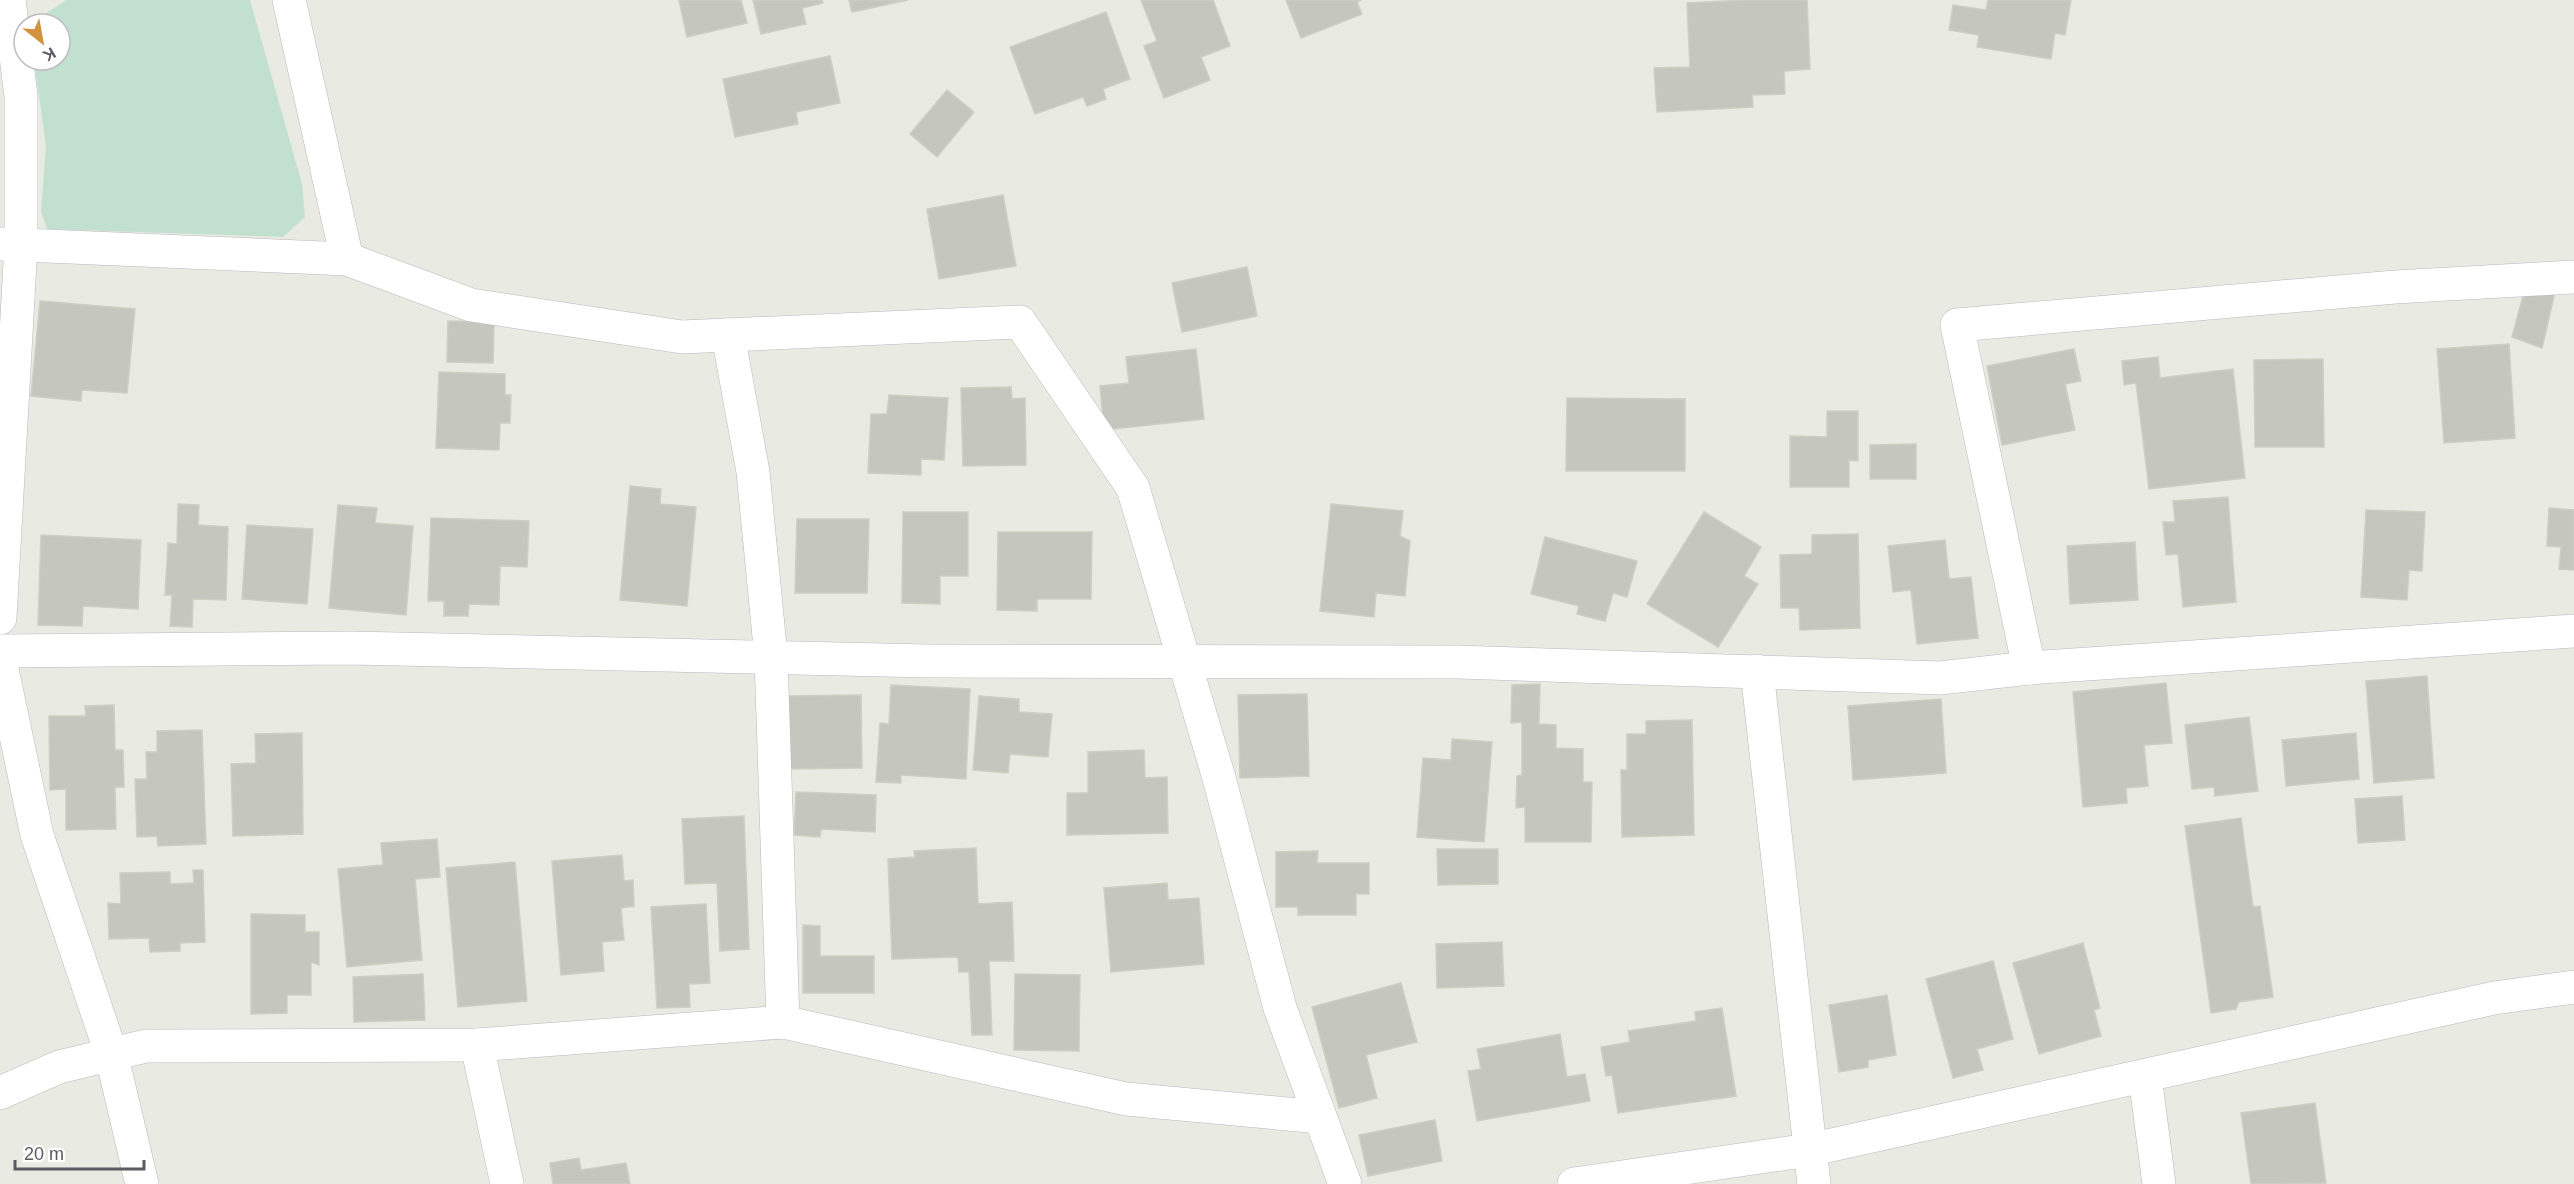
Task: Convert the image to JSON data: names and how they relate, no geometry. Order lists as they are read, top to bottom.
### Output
{
  "scale_bar": "20 m",
  "north": "bottom right"
}
